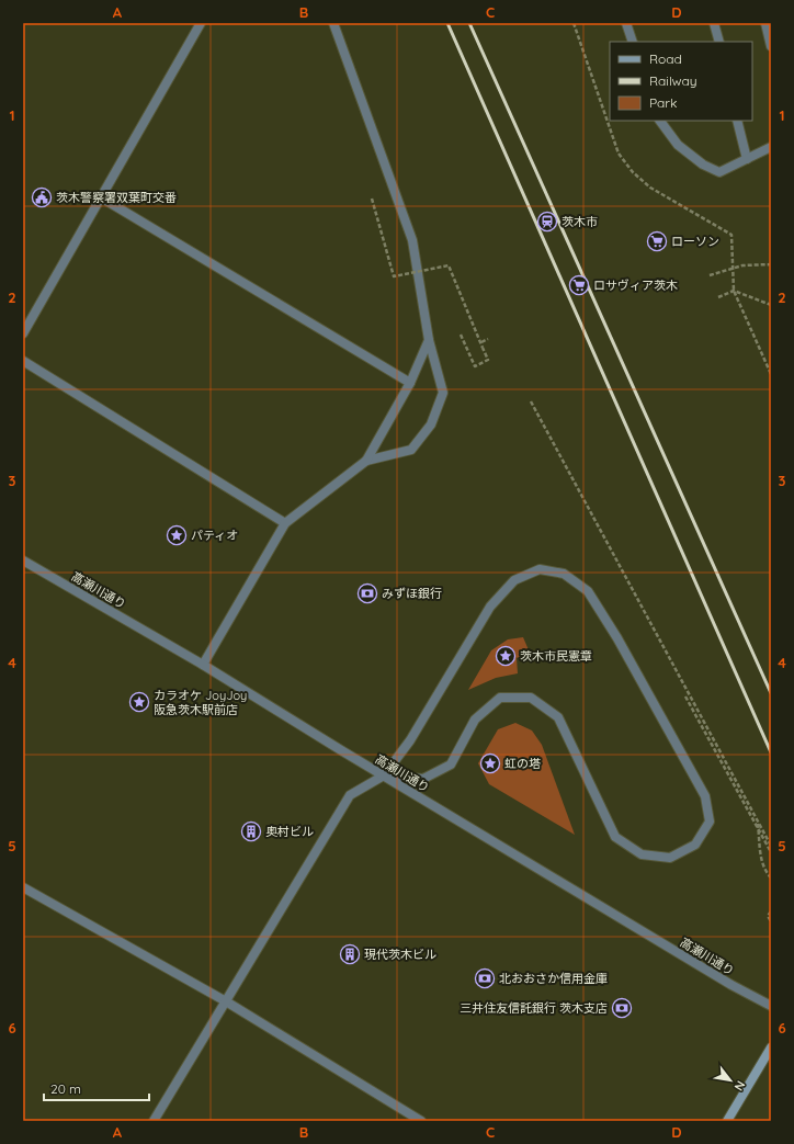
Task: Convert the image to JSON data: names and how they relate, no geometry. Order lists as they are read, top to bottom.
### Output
{
  "streets": {
    "street": ["高瀬川通り"]
  },
  "places": {
    "public building": ["茨木警察署双葉町交番"],
    "station": ["茨木市"],
    "supermarket": ["ローソン", "ロサヴィア茨木"],
    "place": [
      "パティオ",
      "茨木市民憲章",
      "カラオケ JoyJoy 阪急茨木駅前店",
      "虹の塔"
    ],
    "bank": ["みずほ銀行", "北おおさか信用金庫", "三井住友信託銀行 茨木支店"],
    "building": ["奥村ビル", "現代茨木ビル"]
  },
  "legend": ["Road", "Railway", "Park"],
  "scale_bar": "20 m",
  "north": "bottom right",
  "grid": {
    "columns": [
      "A",
      "B",
      "C",
      "D"
    ],
    "rows": [
      "1",
      "2",
      "3",
      "4",
      "5",
      "6"
    ]
  }
}
